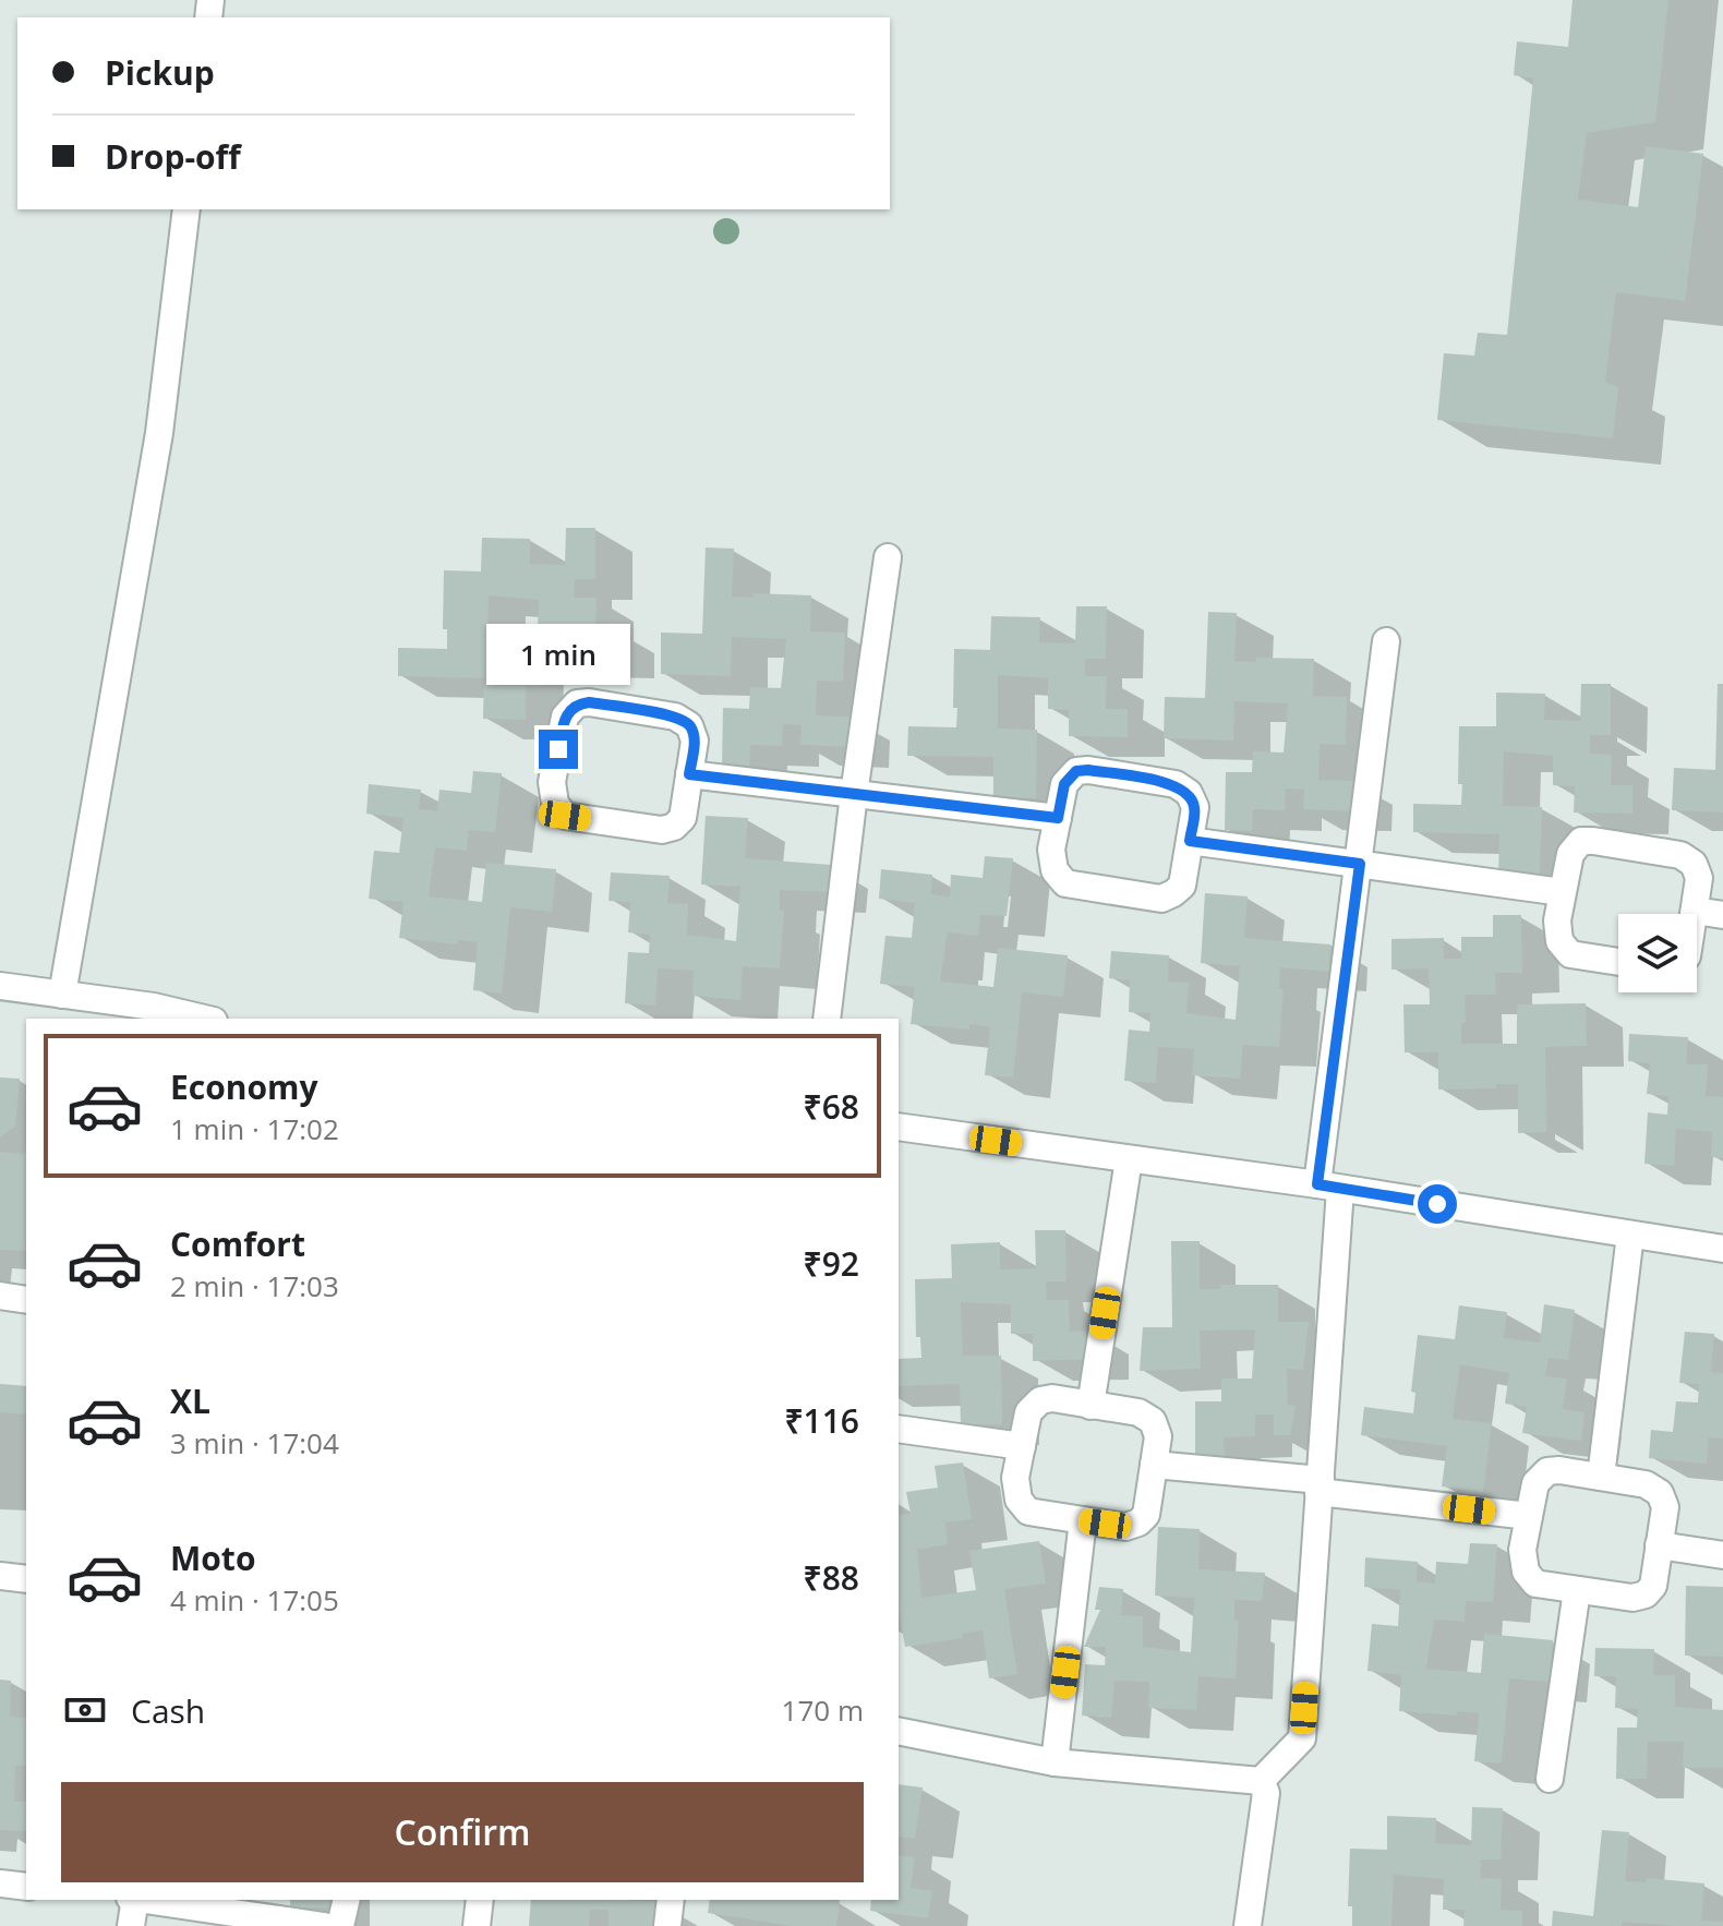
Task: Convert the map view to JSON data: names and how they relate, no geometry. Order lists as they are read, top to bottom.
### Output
{
  "page": {
    "banner": ["Pickup", "Drop-off"],
    "bubble": "1 min",
    "list": [
      {
        "name": "Economy",
        "note": "1 min · 17:02",
        "value": "₹68"
      },
      {
        "name": "Comfort",
        "note": "2 min · 17:03",
        "value": "₹92"
      },
      {
        "name": "XL",
        "note": "3 min · 17:04",
        "value": "₹116"
      },
      {
        "name": "Moto",
        "note": "4 min · 17:05",
        "value": "₹88"
      }
    ],
    "pay": ["Cash", "170 m"],
    "buttons": "Confirm"
  }
}
